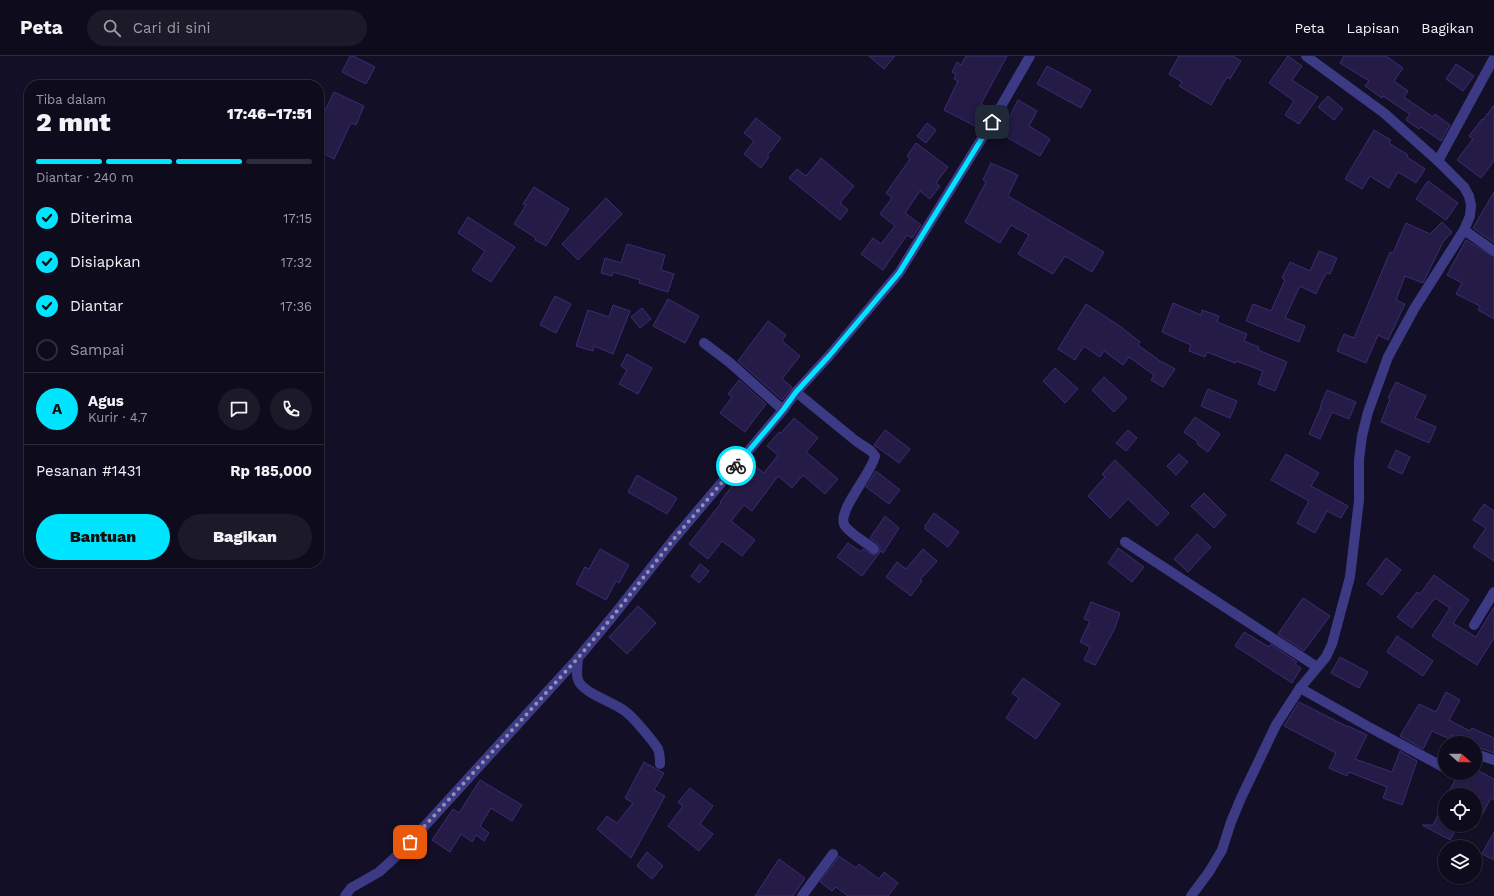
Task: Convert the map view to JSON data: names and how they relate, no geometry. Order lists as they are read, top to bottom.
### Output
{
  "north": "right",
  "page": {
    "header": "Peta",
    "search": "Cari di sini",
    "nav": ["Peta", "Lapisan", "Bagikan"],
    "heading": ["2 mnt", "Tiba dalam", "17:46–17:51"],
    "panel": [
      "Agus",
      "Kurir · 4.7",
      "Pesanan #1431",
      "Rp 185,000"
    ],
    "bar": "Diantar · 240 m",
    "list": [
      ["Diterima", "17:15"],
      ["Disiapkan", "17:32"],
      ["Diantar", "17:36"],
      "Sampai"
    ],
    "round": "A",
    "buttons": ["Bantuan", "Bagikan"]
  }
}
